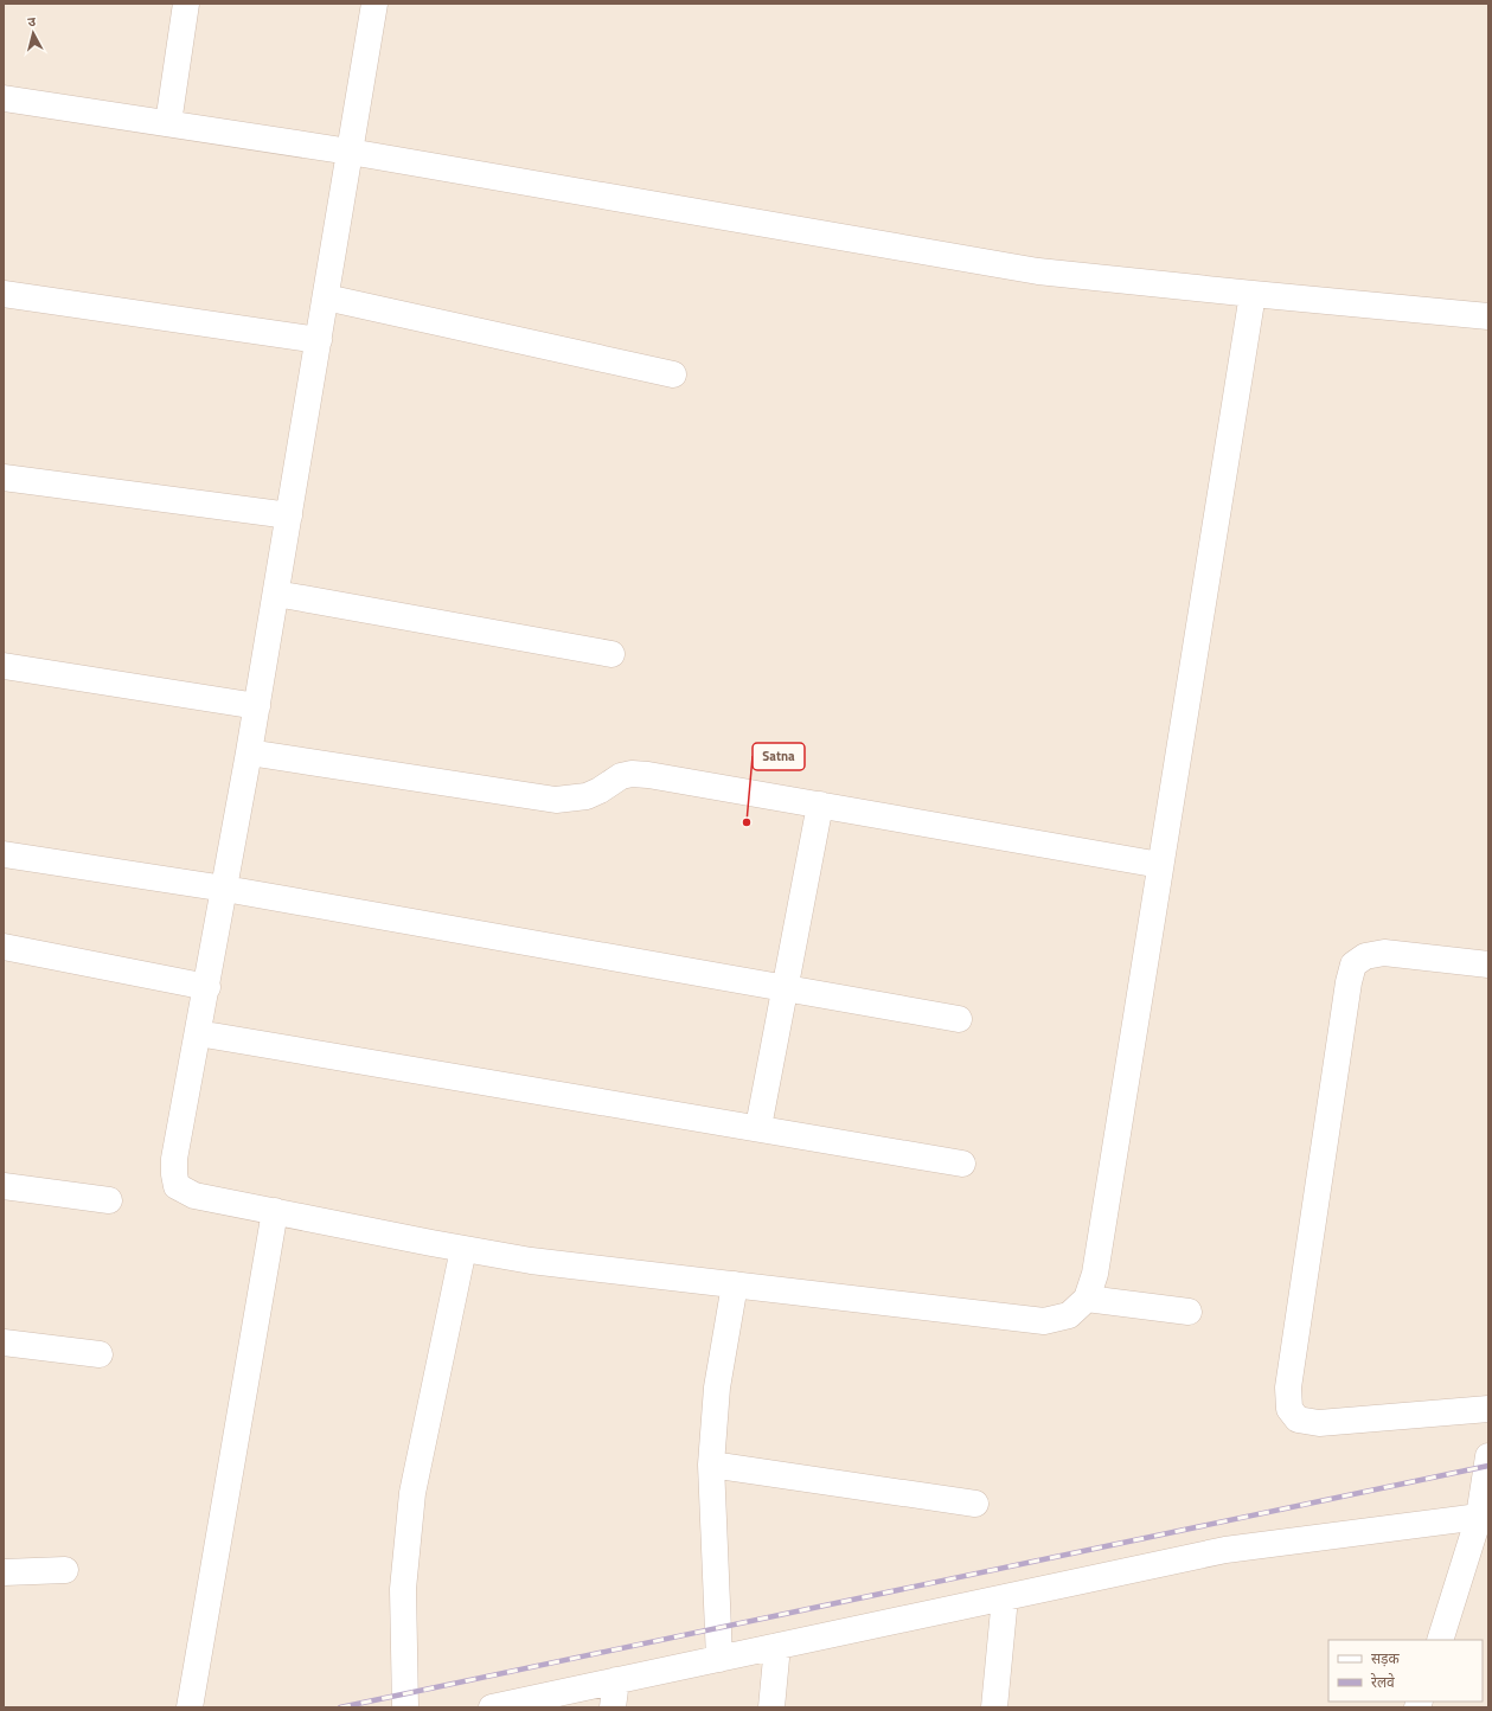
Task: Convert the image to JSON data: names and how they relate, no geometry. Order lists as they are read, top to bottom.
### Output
{
  "places": ["Satna"],
  "legend": ["सड़क", "रेलवे"],
  "north": "top"
}
